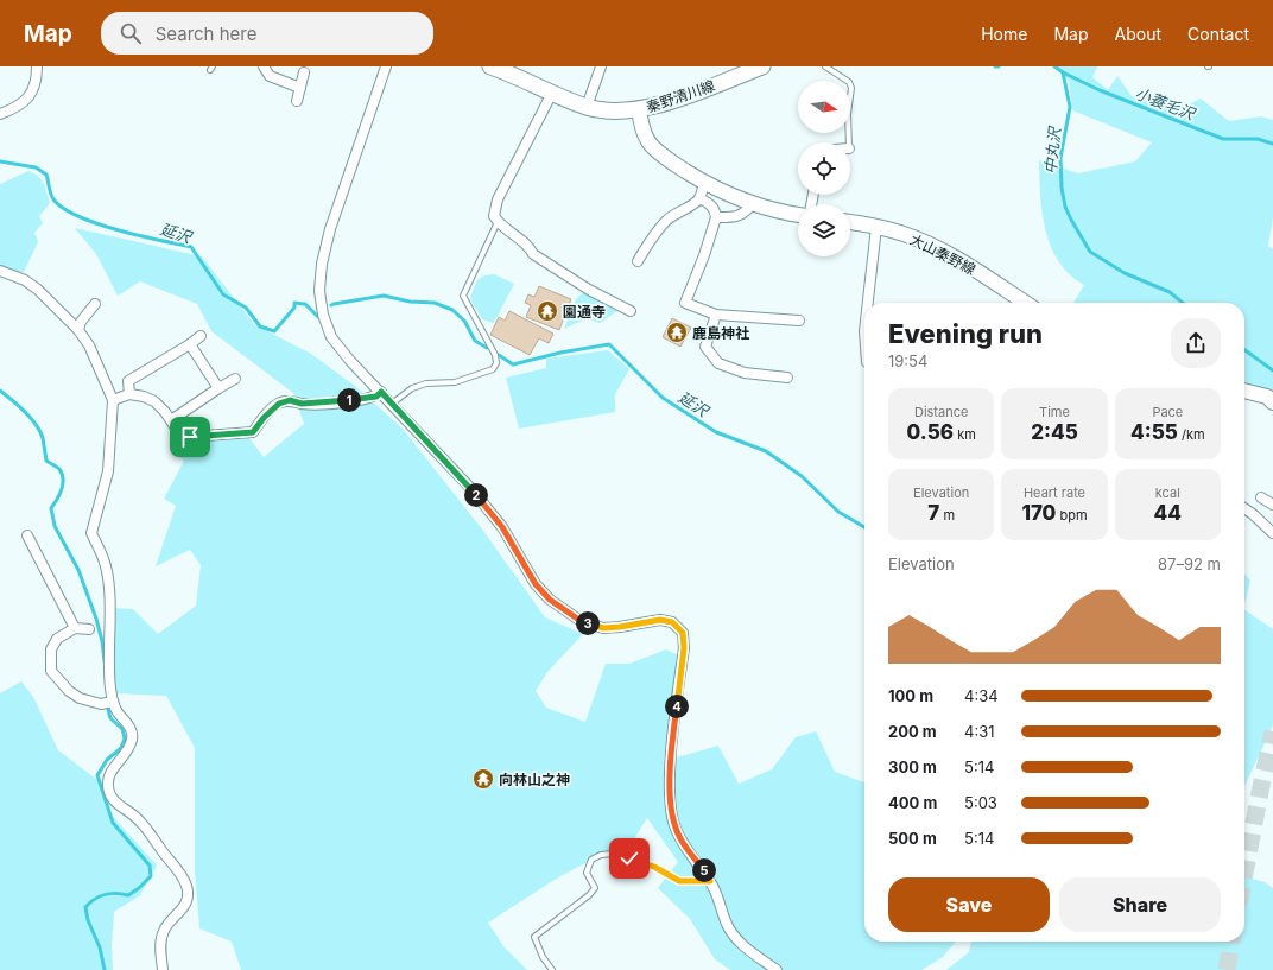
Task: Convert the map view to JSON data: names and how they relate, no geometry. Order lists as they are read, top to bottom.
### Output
{
  "streets": {
    "main road": ["秦野清川線", "大山秦野線"]
  },
  "water": ["小蓑毛沢", "中丸沢", "延沢"],
  "places": {
    "temple": ["園通寺", "鹿島神社", "向林山之神"]
  },
  "north": "right",
  "page": {
    "header": "Map",
    "search": "Search here",
    "nav": [
      "Home",
      "Map",
      "About",
      "Contact"
    ],
    "heading": ["Evening run", "19:54"],
    "stats": [
      ["Distance", "0.56 km"],
      ["Time", "2:45"],
      ["Pace", "4:55 /km"],
      ["Elevation", "7 m"],
      ["Heart rate", "170 bpm"],
      ["kcal", "44"]
    ],
    "pins": [
      "1",
      "2",
      "3",
      "4",
      "5"
    ],
    "chart": ["Elevation", "87–92 m"],
    "list": [
      {
        "name": "100 m",
        "note": "4:34"
      },
      {
        "name": "200 m",
        "note": "4:31"
      },
      {
        "name": "300 m",
        "note": "5:14"
      },
      {
        "name": "400 m",
        "note": "5:03"
      },
      {
        "name": "500 m",
        "note": "5:14"
      }
    ],
    "buttons": ["Save", "Share"]
  }
}
